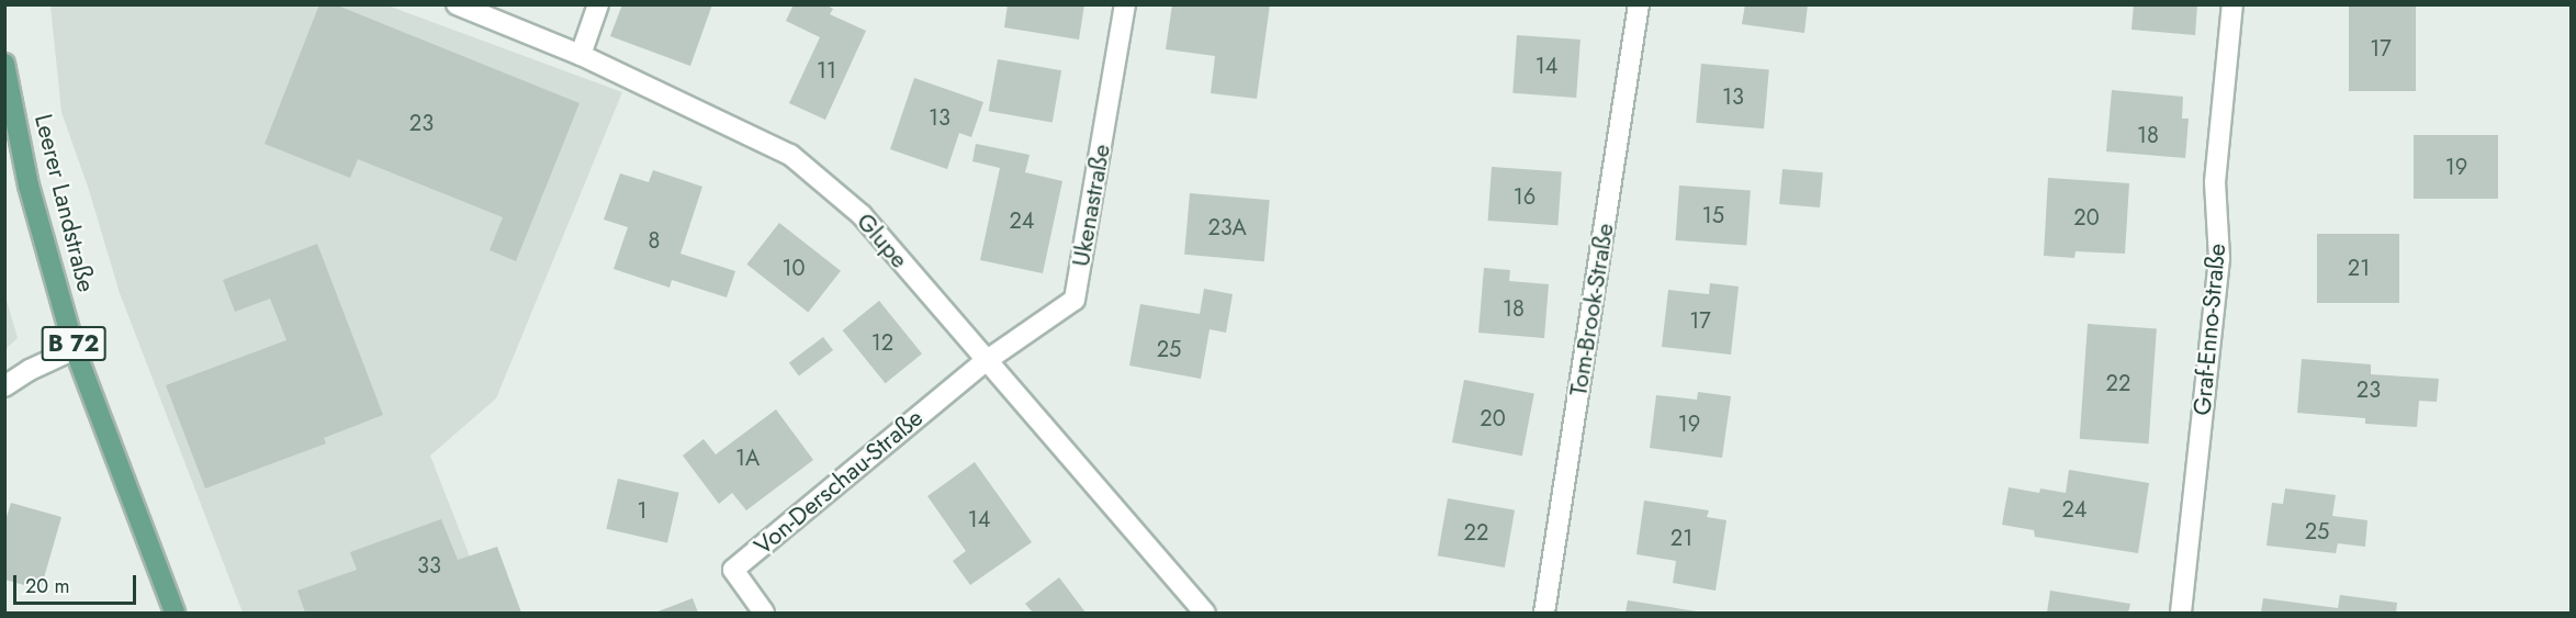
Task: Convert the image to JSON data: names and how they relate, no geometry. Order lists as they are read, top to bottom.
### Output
{
  "streets": {
    "main road": ["Leerer Landstraße", "B 72"],
    "street": [
      "Ukenastraße",
      "Glupe",
      "Tom-Brook-Straße",
      "Graf-Enno-Straße",
      "Von-Derschau-Straße"
    ]
  },
  "crossings": [
    ["Ukenastraße", "Glupe"],
    ["Ukenastraße", "Von-Derschau-Straße"],
    ["Glupe", "Von-Derschau-Straße"]
  ],
  "house_numbers": [
    "17",
    "14",
    "11",
    "13",
    "13",
    "23",
    "18",
    "19",
    "16",
    "15",
    "20",
    "24",
    "23A",
    "8",
    "10",
    "21",
    "18",
    "17",
    "12",
    "25",
    "22",
    "23",
    "20",
    "19",
    "1A",
    "24",
    "1",
    "14",
    "25",
    "22",
    "21",
    "33"
  ],
  "scale_bar": "20 m"
}
